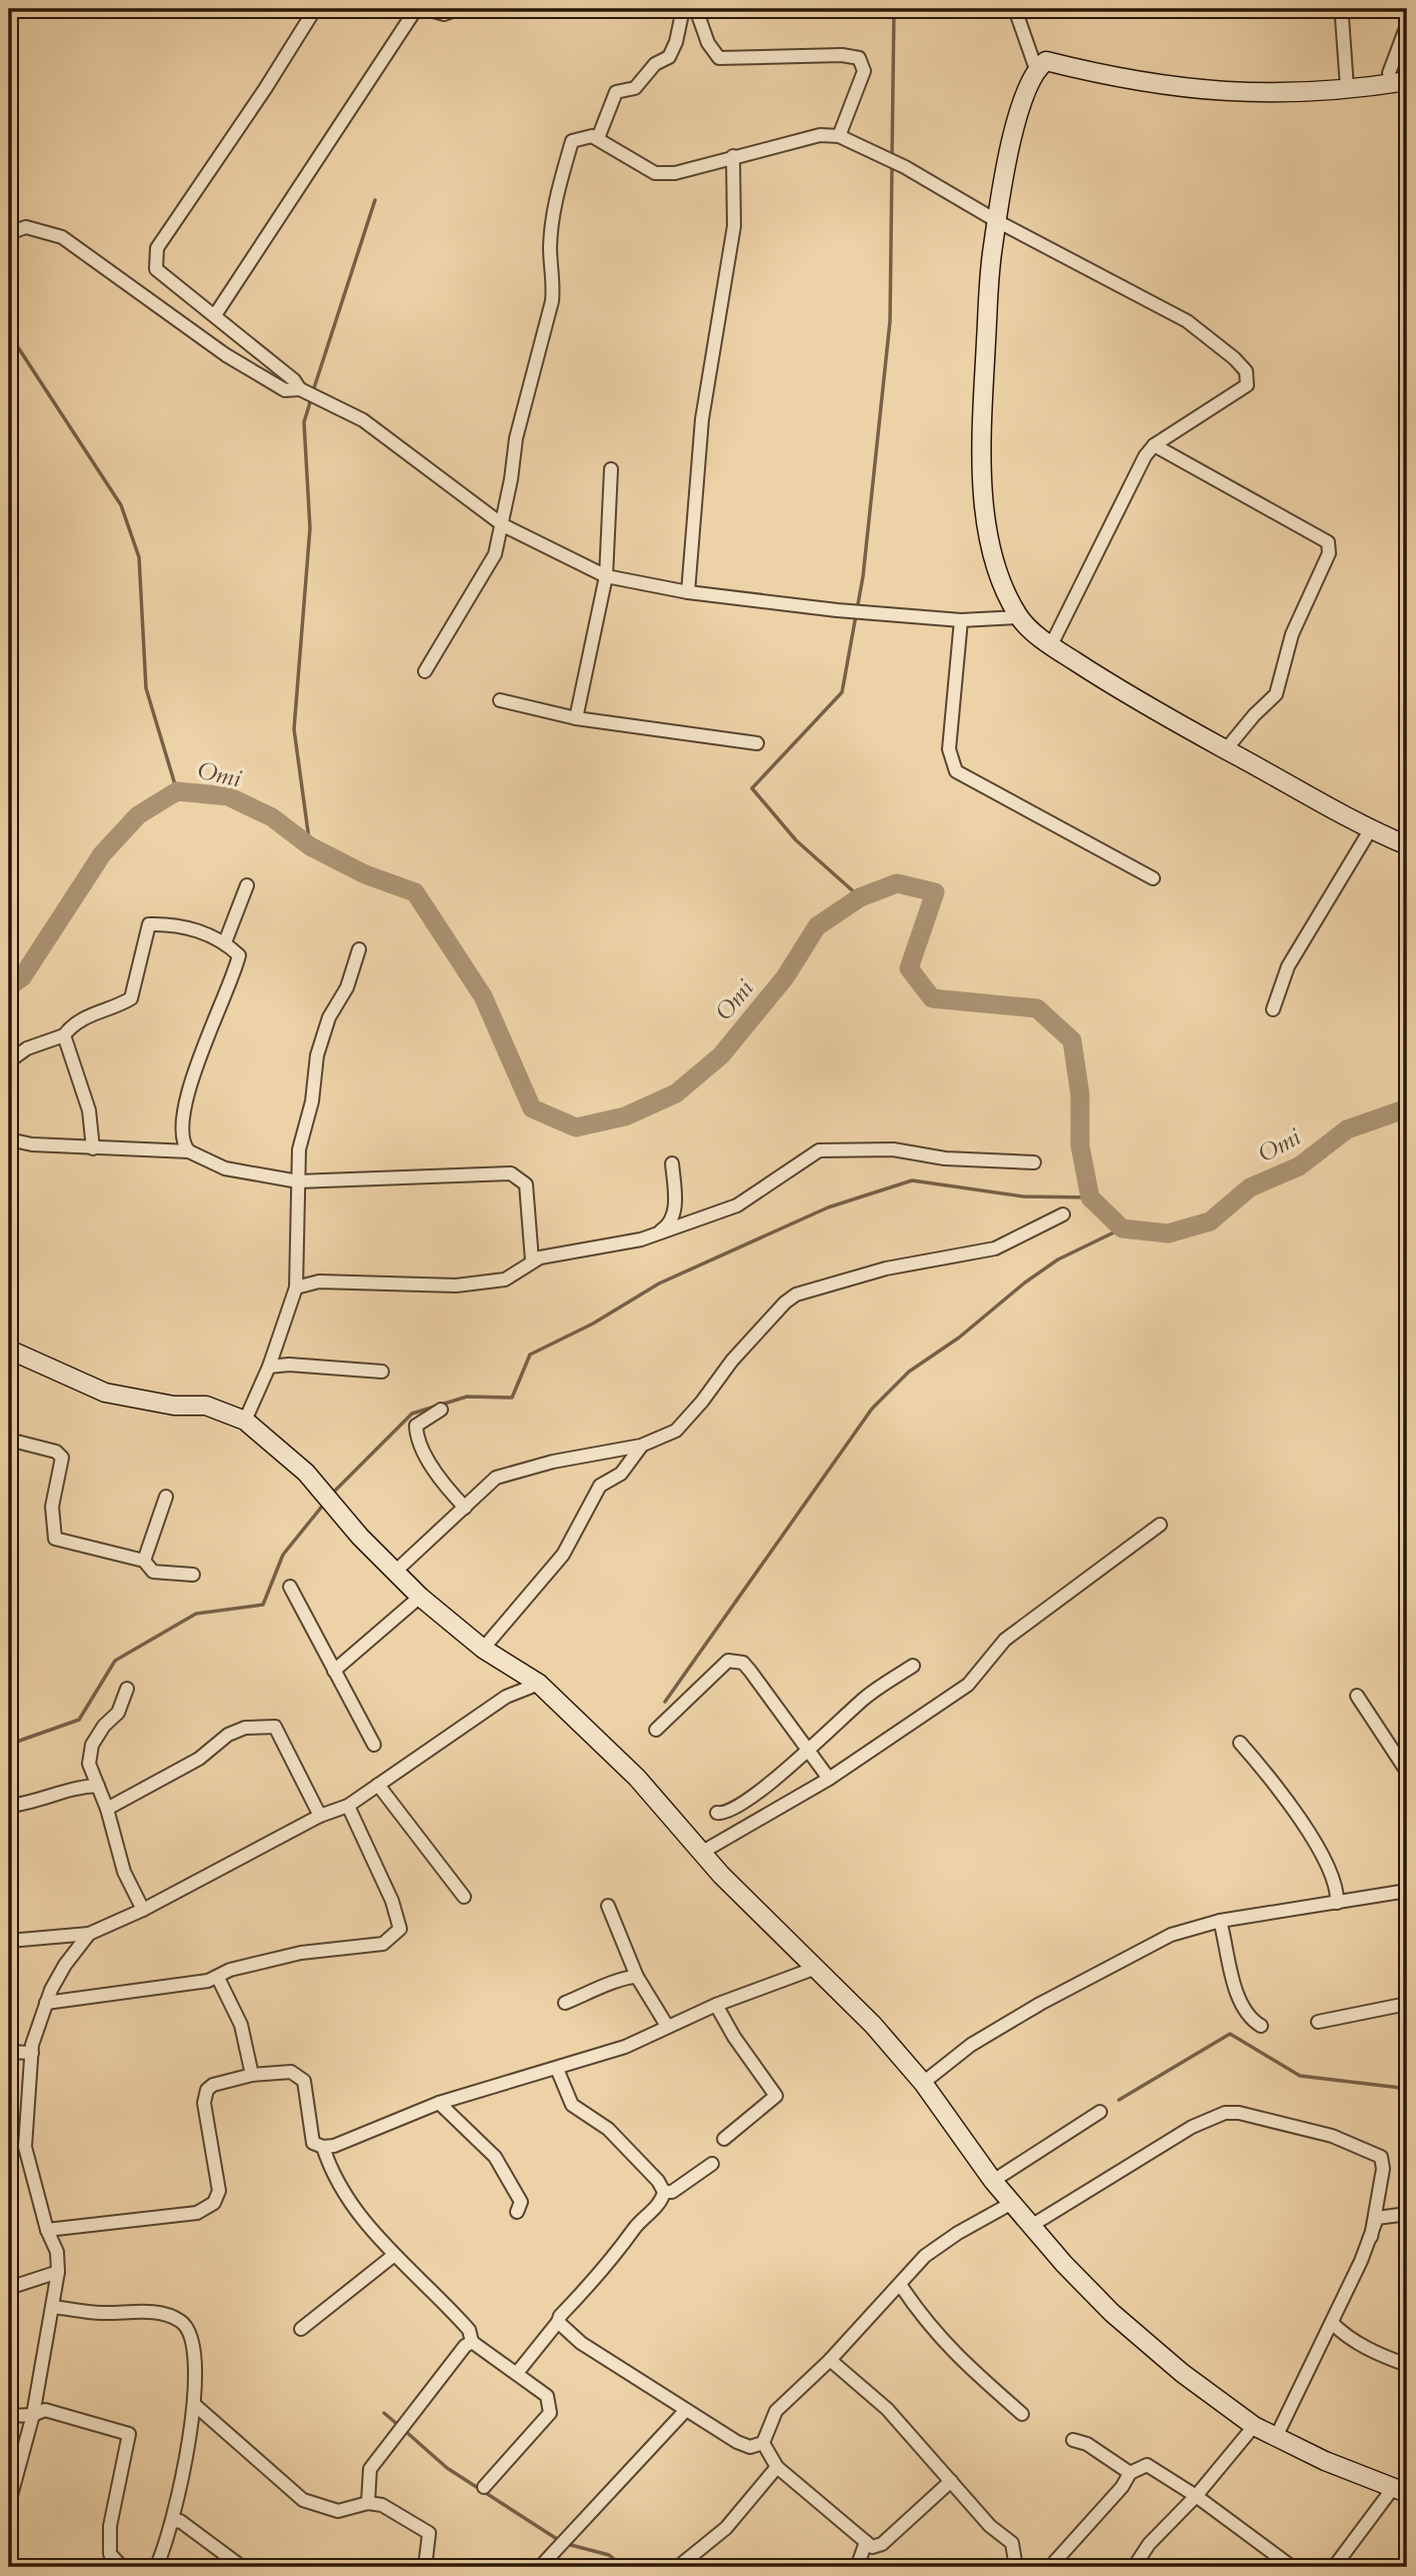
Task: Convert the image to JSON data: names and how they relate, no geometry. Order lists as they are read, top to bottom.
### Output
{
  "water": ["Omi"]
}
